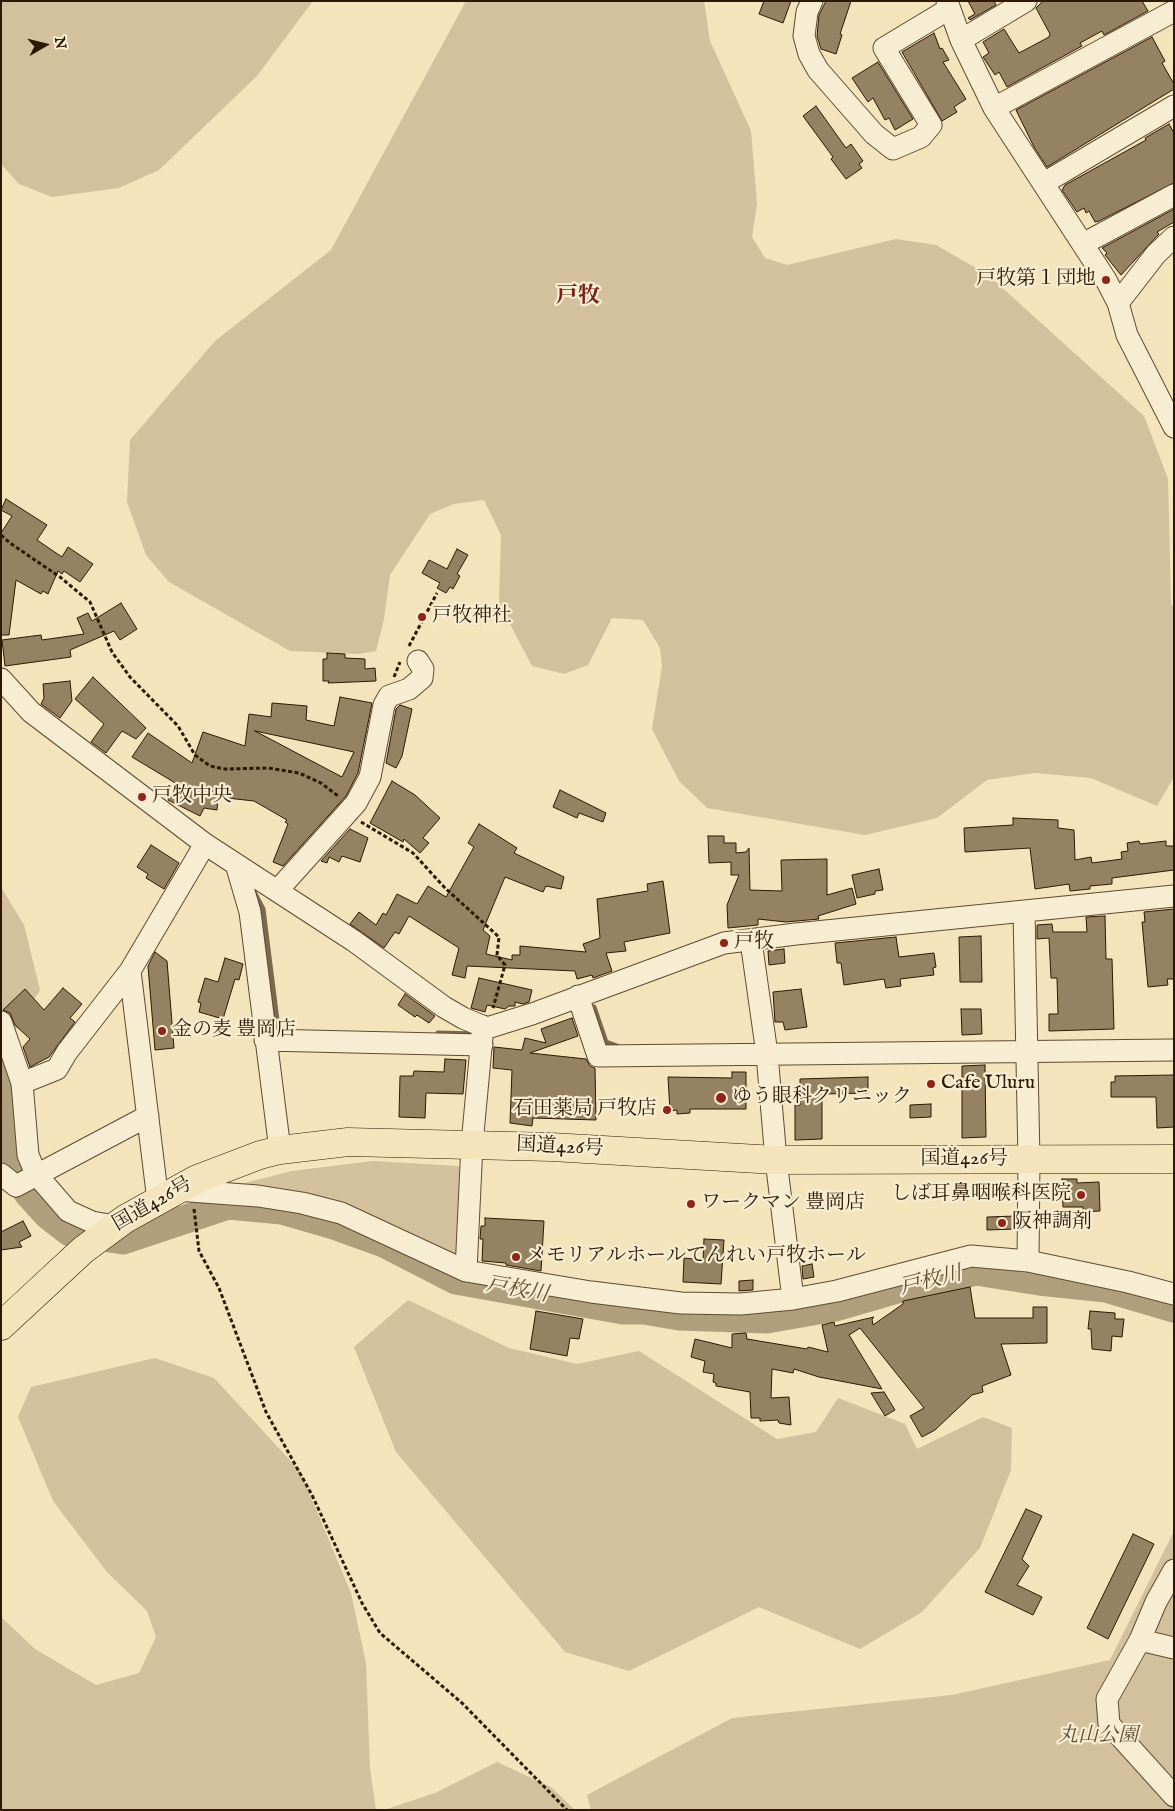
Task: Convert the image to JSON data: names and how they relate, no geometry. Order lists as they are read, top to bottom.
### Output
{
  "streets": {
    "highway": ["国道426号"]
  },
  "districts": ["戸牧"],
  "water": ["戸枚川"],
  "parks": ["丸山公園"],
  "places": [
    "戸牧第１団地",
    "戸牧神社",
    "戸牧中央",
    "戸牧",
    "金の麦 豊岡店",
    "Cafe Uluru",
    "ゆう眼科クリニック",
    "石田薬局 戸牧店",
    "しば耳鼻咽喉科医院",
    "ワークマン 豊岡店",
    "阪神調剤",
    "メモリアルホールてんれい戸牧ホール"
  ],
  "north": "right"
}
